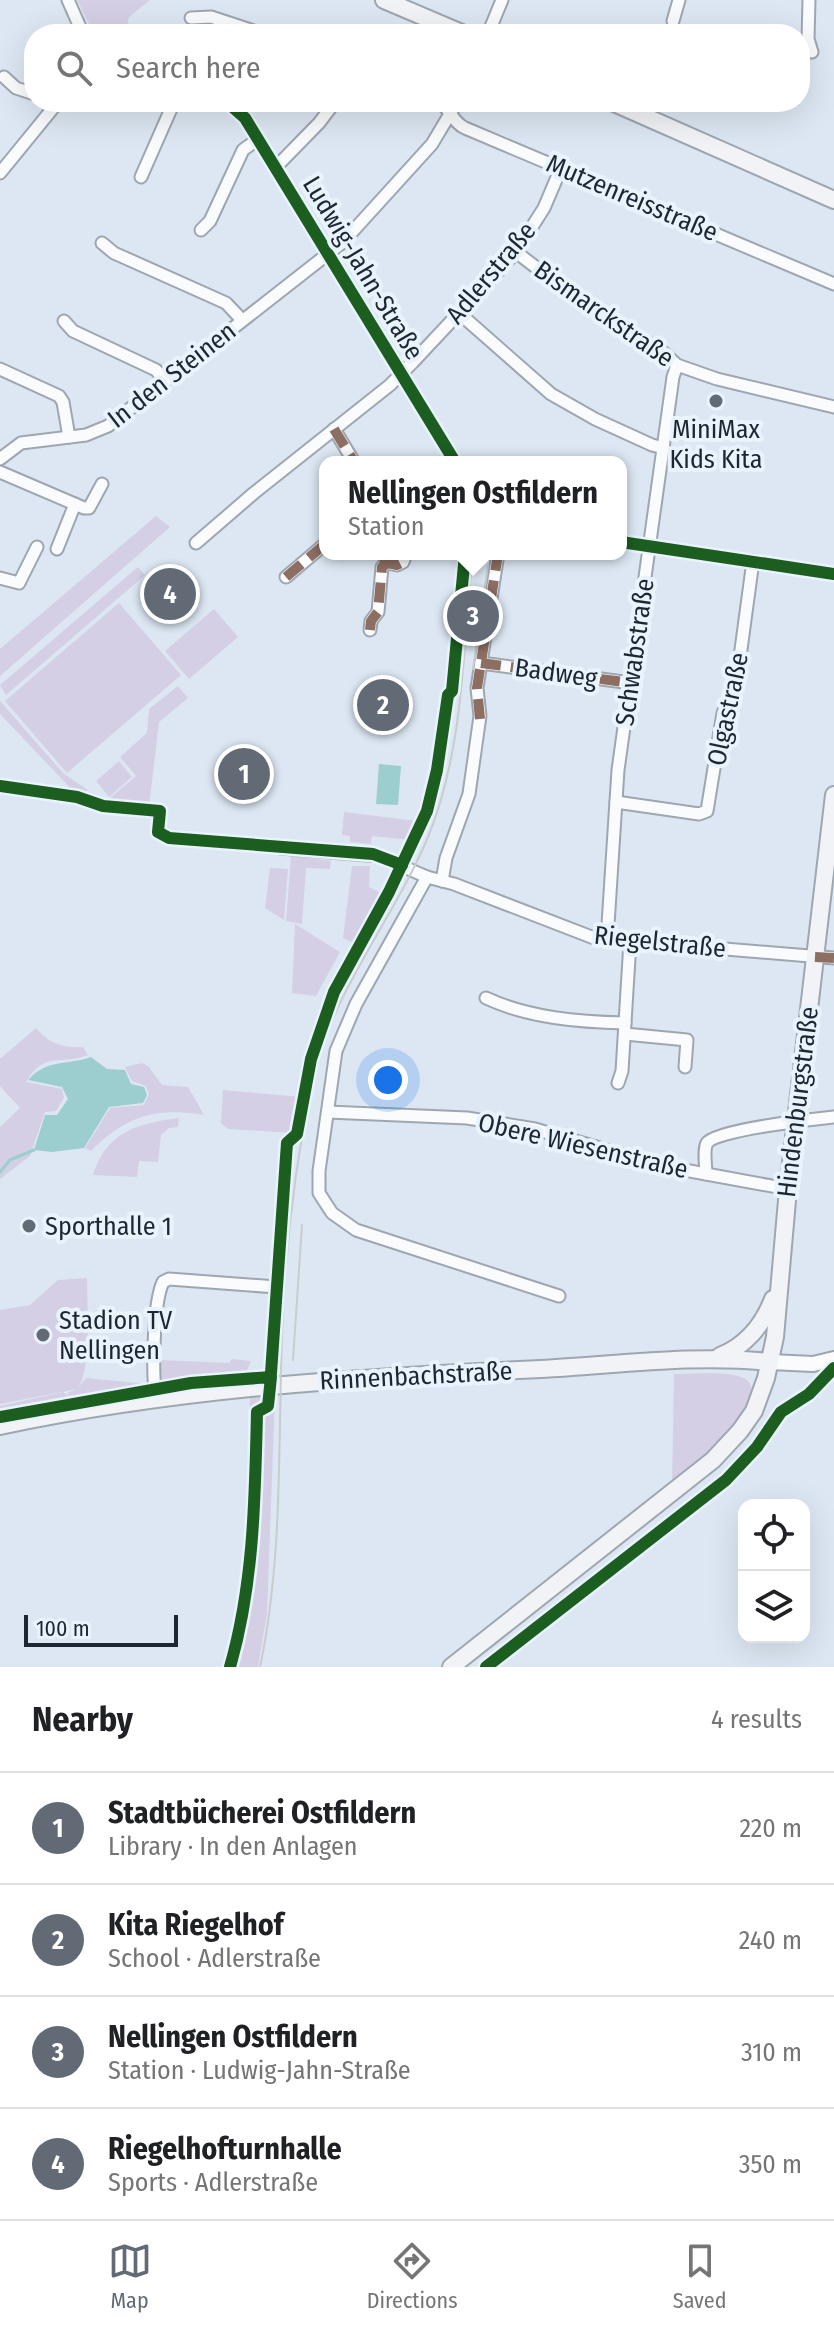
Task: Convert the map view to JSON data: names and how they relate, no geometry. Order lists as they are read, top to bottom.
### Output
{
  "streets": {
    "main road": ["Hindenburgstraße", "Rinnenbachstraße"],
    "street": [
      "Mutzenreisstraße",
      "Ludwig-Jahn-Straße",
      "Adlerstraße",
      "Bismarckstraße",
      "In den Steinen",
      "Schwabstraße",
      "Badweg",
      "Olgastraße",
      "Riegelstraße",
      "Obere Wiesenstraße"
    ]
  },
  "crossings": [
    ["Mutzenreisstraße", "Adlerstraße"],
    ["Mutzenreisstraße", "In den Steinen"],
    ["Ludwig-Jahn-Straße", "Adlerstraße"],
    ["Ludwig-Jahn-Straße", "In den Steinen"],
    ["Adlerstraße", "Bismarckstraße"],
    ["Bismarckstraße", "Schwabstraße"],
    ["Schwabstraße", "Badweg"],
    ["Schwabstraße", "Olgastraße"],
    ["Schwabstraße", "Riegelstraße"],
    ["Riegelstraße", "Hindenburgstraße"],
    ["Hindenburgstraße", "Obere Wiesenstraße"],
    ["Hindenburgstraße", "Rinnenbachstraße"]
  ],
  "places": ["MiniMax Kids Kita", "Sporthalle 1", "Stadion TV Nellingen"],
  "scale_bar": "100 m",
  "page": {
    "search": "Search here",
    "popup": ["Nellingen Ostfildern", "Station"],
    "pins": [
      "4",
      "3",
      "2",
      "1"
    ],
    "scale": "100 m",
    "heading": ["Nearby", "4 results"],
    "list": [
      {
        "mark": "1",
        "name": "Stadtbücherei Ostfildern",
        "note": "Library · In den Anlagen",
        "value": "220 m"
      },
      {
        "mark": "2",
        "name": "Kita Riegelhof",
        "note": "School · Adlerstraße",
        "value": "240 m"
      },
      {
        "mark": "3",
        "name": "Nellingen Ostfildern",
        "note": "Station · Ludwig-Jahn-Straße",
        "value": "310 m"
      },
      {
        "mark": "4",
        "name": "Riegelhofturnhalle",
        "note": "Sports · Adlerstraße",
        "value": "350 m"
      }
    ],
    "nav": ["Map", "Directions", "Saved"]
  }
}
